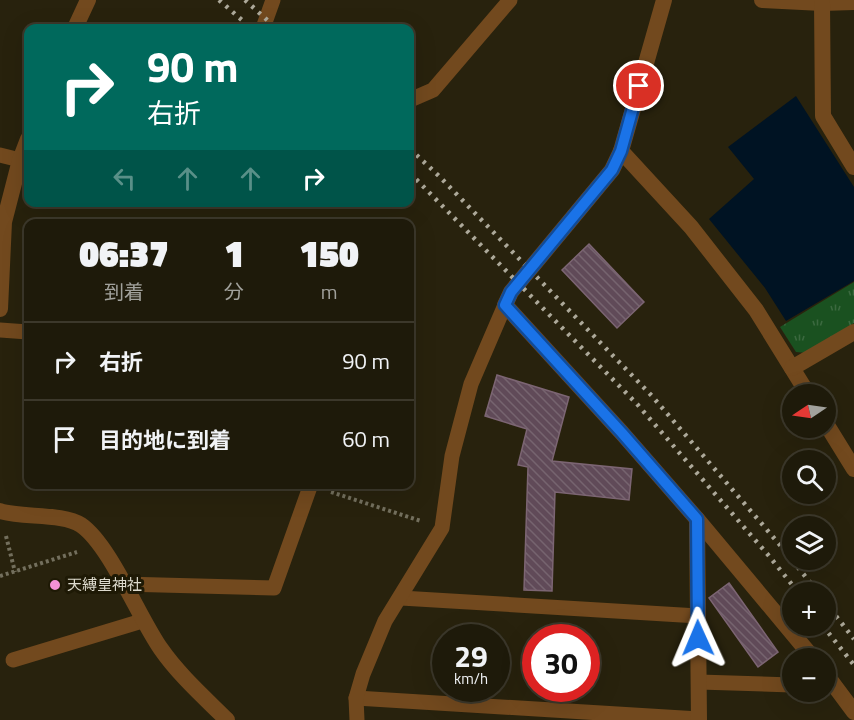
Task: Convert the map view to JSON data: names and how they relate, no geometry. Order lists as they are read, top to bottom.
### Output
{
  "places": ["天縛皇神社"],
  "north": "left",
  "page": {
    "turn": ["90 m", "右折"],
    "eta": [
      "06:37",
      "到着",
      "1",
      "分",
      "150",
      "m"
    ],
    "list": [
      {
        "name": "右折",
        "value": "90 m"
      },
      {
        "name": "目的地に到着",
        "value": "60 m"
      }
    ],
    "map_buttons": ["+", "−"],
    "speed": "29 km/h",
    "limit": "30"
  }
}
